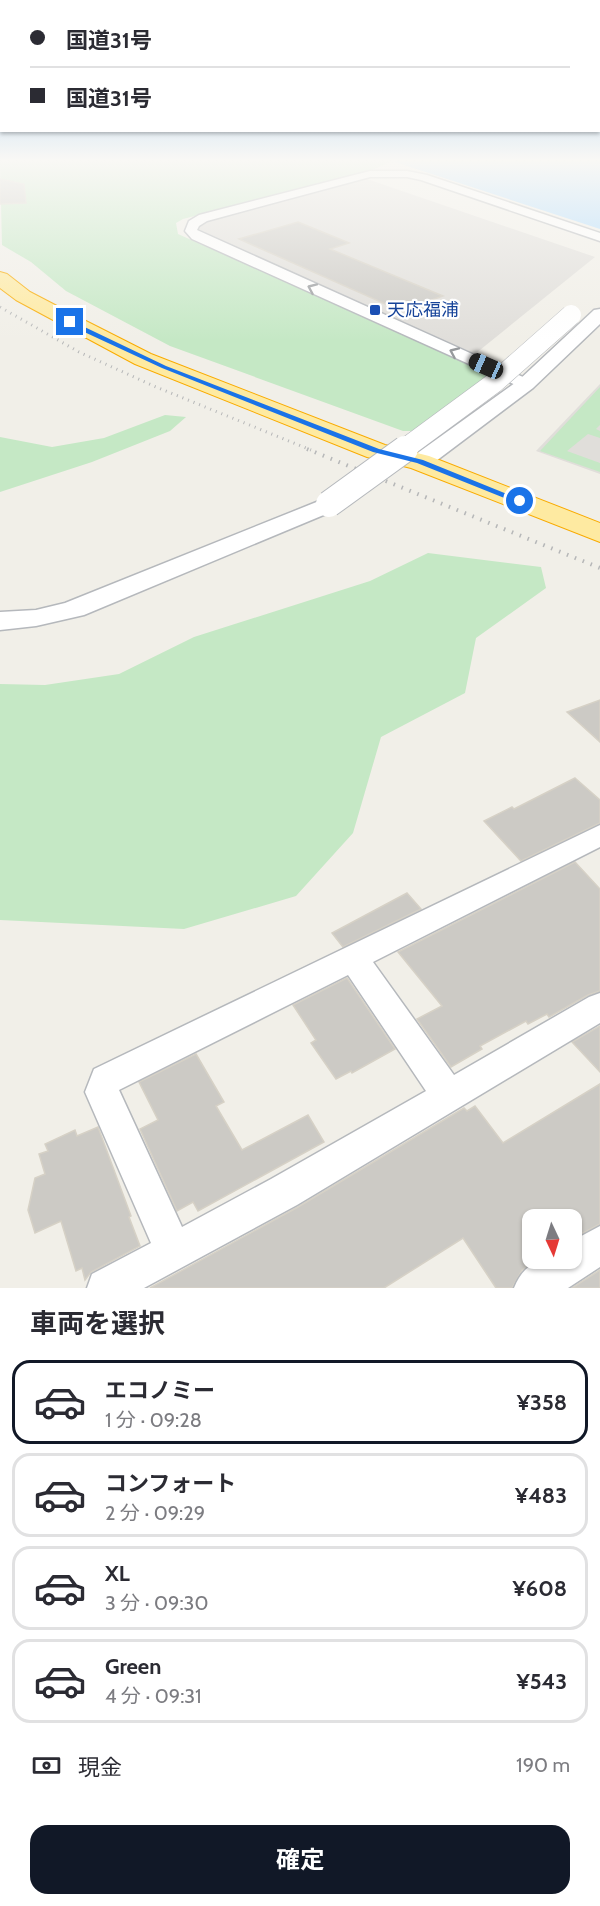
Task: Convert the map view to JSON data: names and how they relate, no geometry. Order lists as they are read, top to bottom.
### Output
{
  "places": {
    "transit": ["天応福浦"]
  },
  "north": "bottom",
  "page": {
    "banner": ["国道31号", "国道31号"],
    "heading": "車両を選択",
    "list": [
      {
        "name": "エコノミー",
        "note": "1 分 · 09:28",
        "value": "¥358"
      },
      {
        "name": "コンフォート",
        "note": "2 分 · 09:29",
        "value": "¥483"
      },
      {
        "name": "XL",
        "note": "3 分 · 09:30",
        "value": "¥608"
      },
      {
        "name": "Green",
        "note": "4 分 · 09:31",
        "value": "¥543"
      }
    ],
    "pay": ["現金", "190 m"],
    "buttons": "確定"
  }
}
